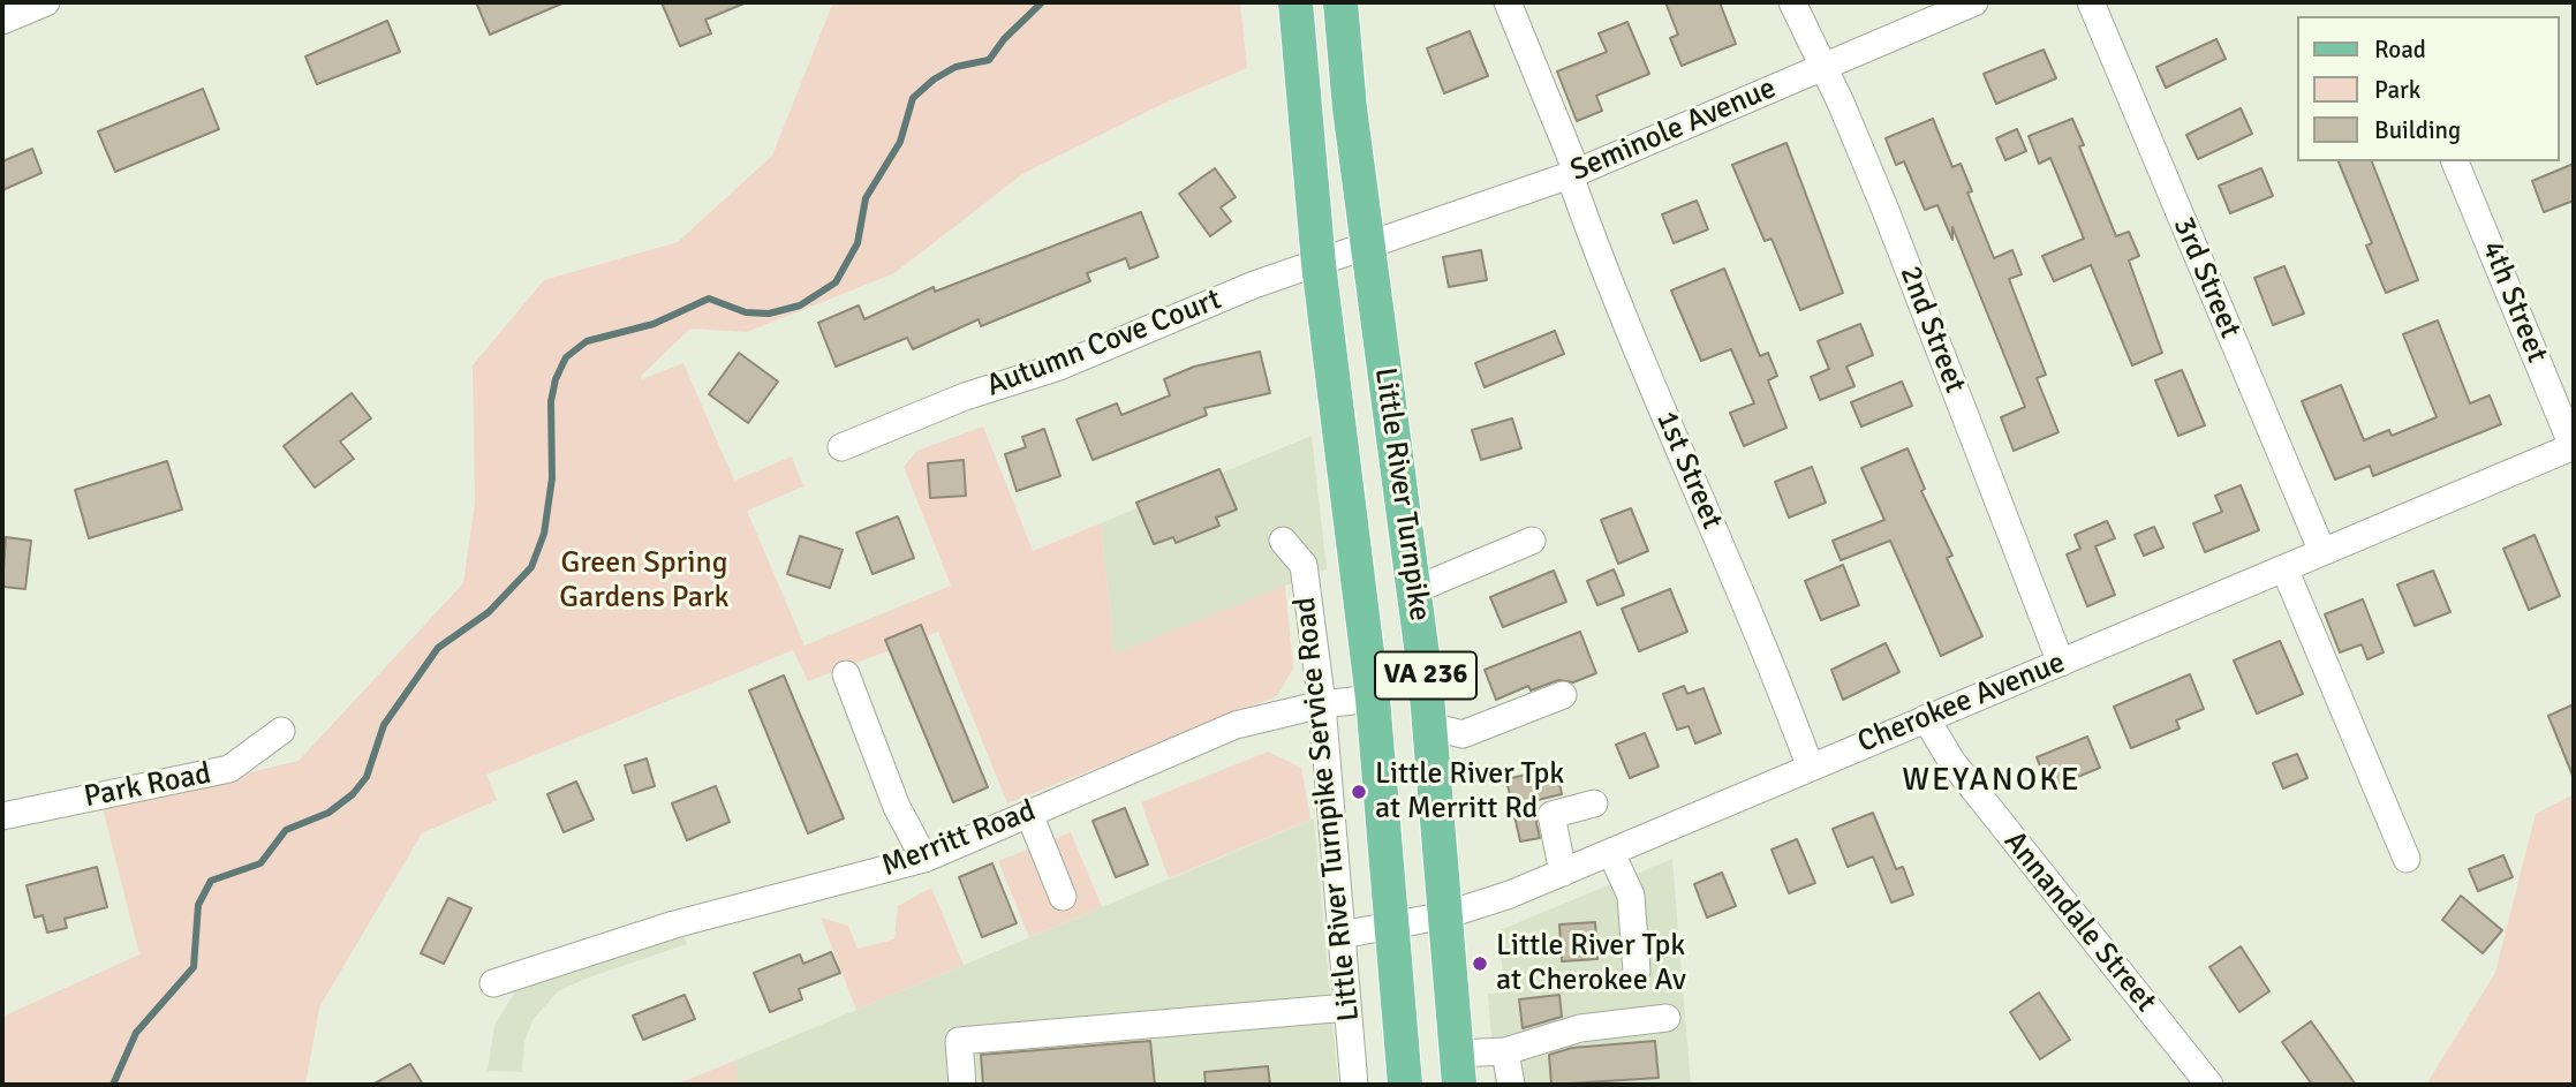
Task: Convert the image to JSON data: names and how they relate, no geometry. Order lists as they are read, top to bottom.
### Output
{
  "streets": {
    "main road": ["Little River Turnpike", "VA 236"],
    "street": [
      "Seminole Avenue",
      "3rd Street",
      "4th Street",
      "2nd Street",
      "Autumn Cove Court",
      "1st Street",
      "Cherokee Avenue",
      "Park Road",
      "Little River Turnpike Service Road",
      "Merritt Road",
      "Annandale Street"
    ]
  },
  "crossings": [
    ["Seminole Avenue", "2nd Street"],
    ["Seminole Avenue", "Autumn Cove Court"],
    ["Seminole Avenue", "1st Street"],
    ["Seminole Avenue", "Little River Turnpike"],
    ["3rd Street", "Cherokee Avenue"],
    ["4th Street", "Cherokee Avenue"],
    ["2nd Street", "Cherokee Avenue"],
    ["Autumn Cove Court", "Little River Turnpike"],
    ["1st Street", "Cherokee Avenue"],
    ["Little River Turnpike", "Cherokee Avenue"],
    ["Little River Turnpike", "Merritt Road"],
    ["Cherokee Avenue", "Little River Turnpike Service Road"],
    ["Cherokee Avenue", "Annandale Street"],
    ["Little River Turnpike Service Road", "Merritt Road"]
  ],
  "districts": ["WEYANOKE"],
  "parks": ["Green Spring Gardens Park"],
  "places": ["Little River Tpk at Merritt Rd", "Little River Tpk at Cherokee Av"],
  "legend": ["Road", "Park", "Building"]
}
